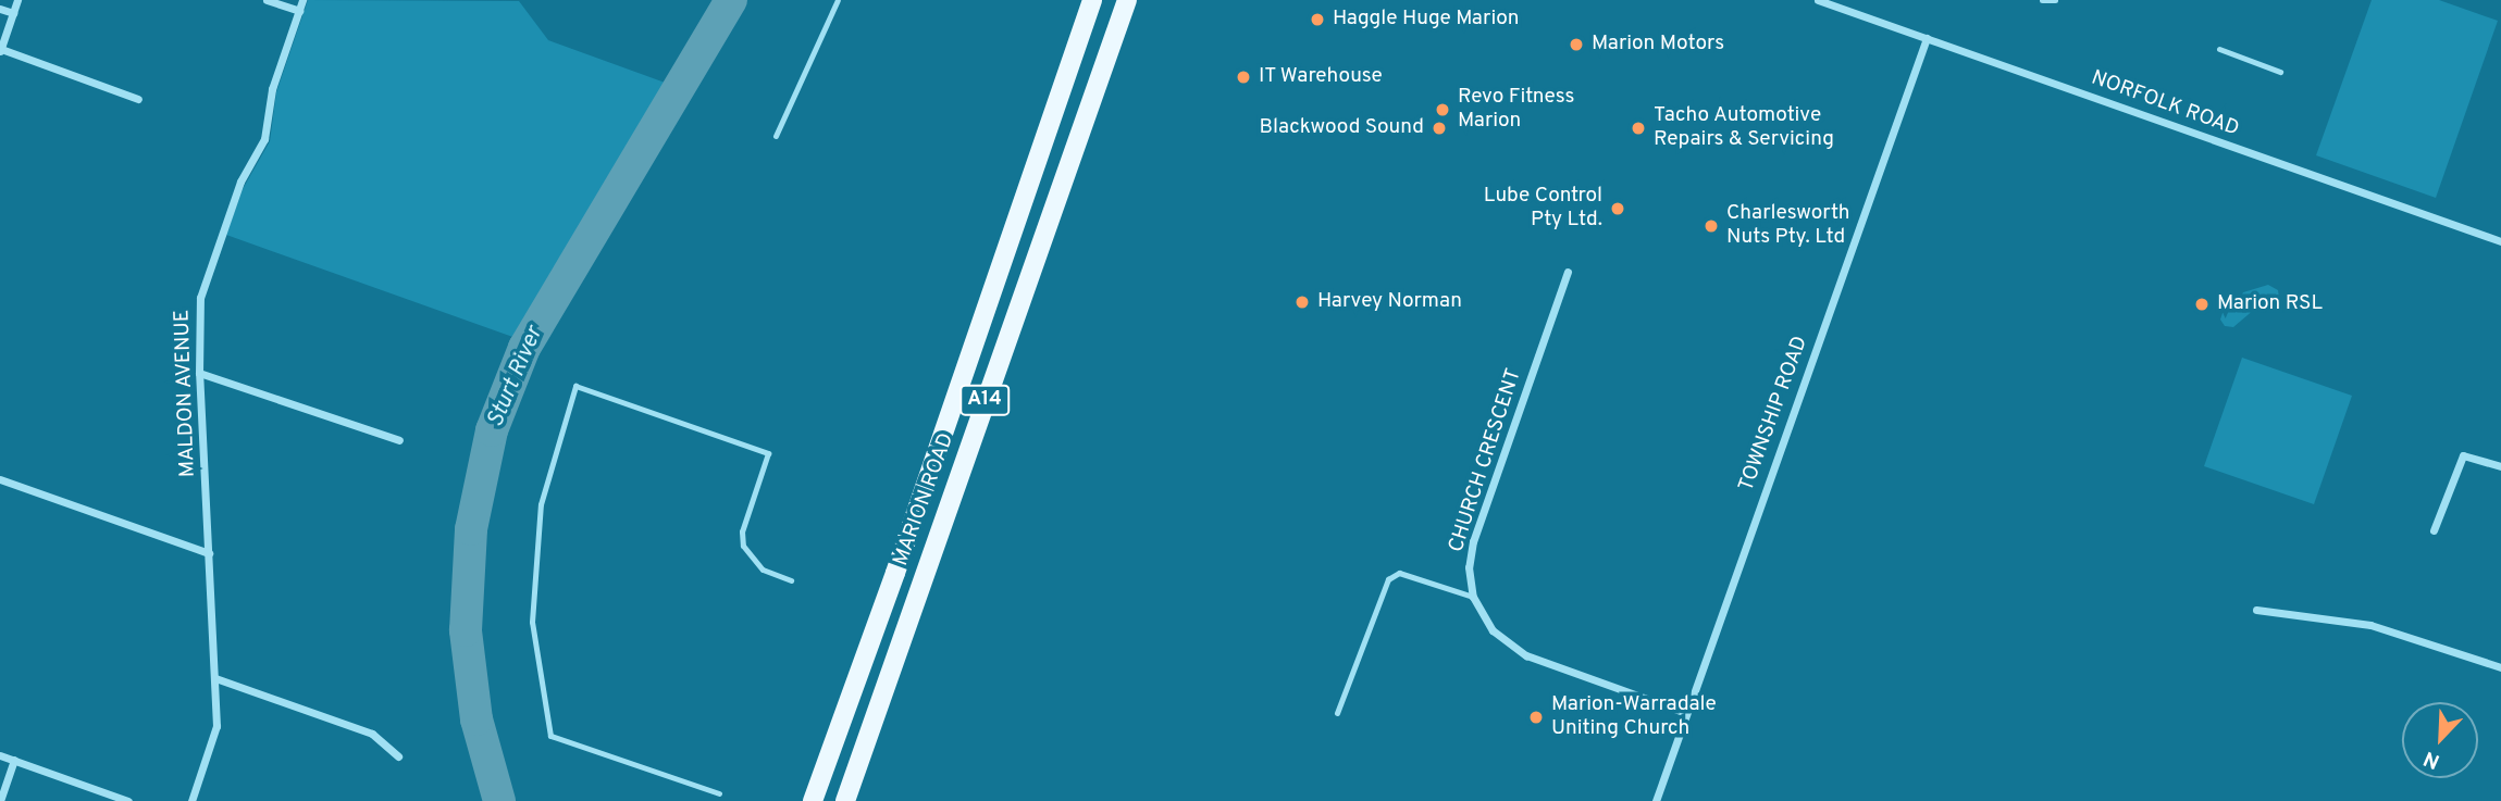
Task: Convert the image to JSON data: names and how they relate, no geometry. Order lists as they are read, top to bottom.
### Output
{
  "streets": {
    "main road": ["A14", "MARION ROAD"],
    "street": [
      "NORFOLK ROAD",
      "MALDON AVENUE",
      "TOWNSHIP ROAD",
      "CHURCH CRESCENT"
    ]
  },
  "crossings": [
    ["NORFOLK ROAD", "TOWNSHIP ROAD"],
    ["TOWNSHIP ROAD", "CHURCH CRESCENT"]
  ],
  "water": ["Sturt River"],
  "places": [
    "Haggle Huge Marion",
    "Marion Motors",
    "IT Warehouse",
    "Revo Fitness Marion",
    "Blackwood Sound",
    "Tacho Automotive Repairs & Servicing",
    "Lube Control Pty Ltd.",
    "Charlesworth Nuts Pty. Ltd",
    "Harvey Norman",
    "Marion RSL",
    "Marion-Warradale Uniting Church"
  ],
  "north": "bottom left"
}
